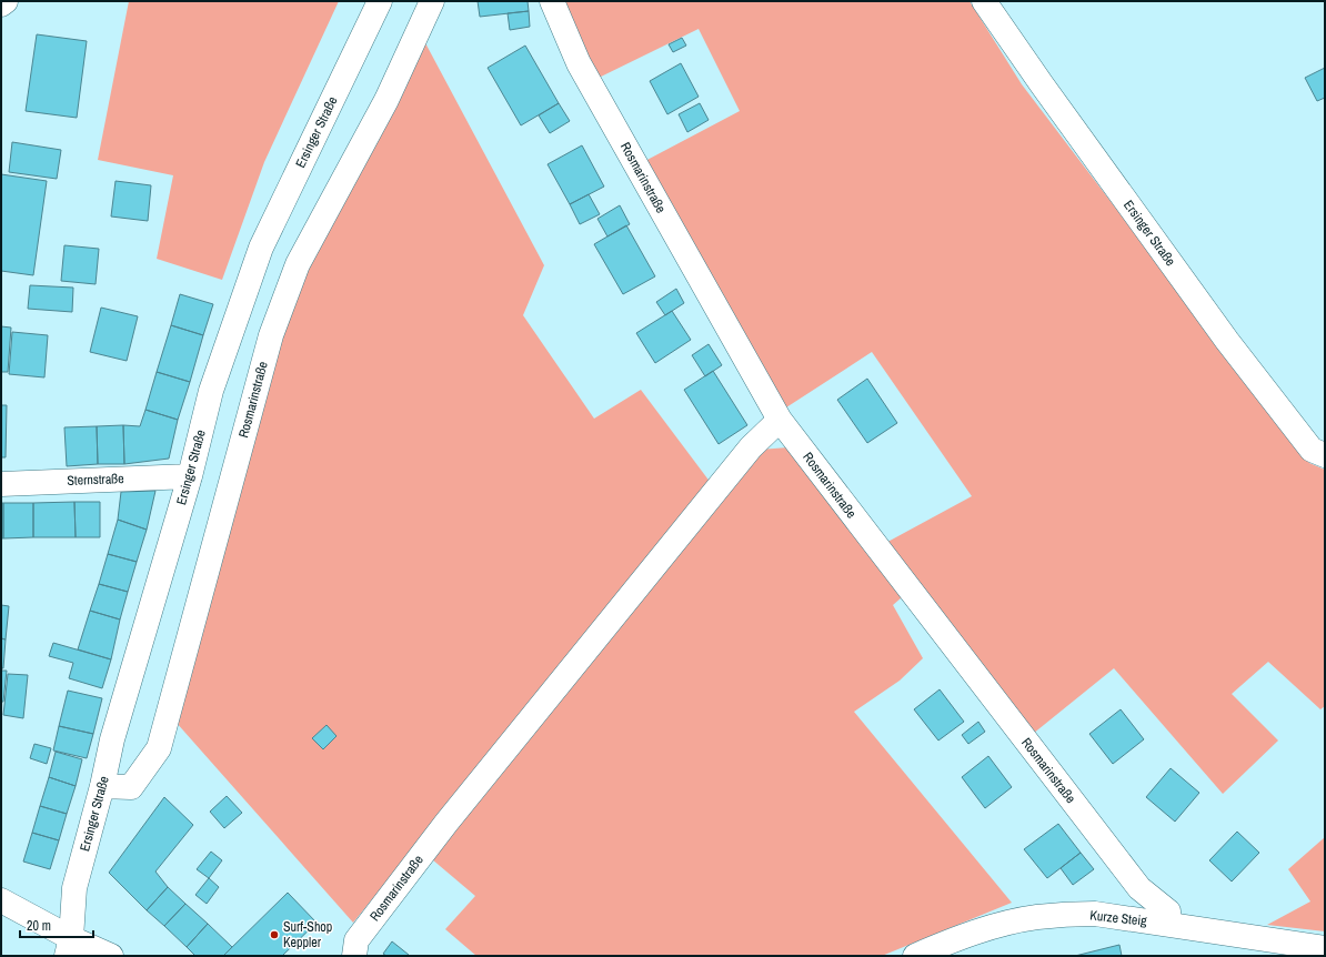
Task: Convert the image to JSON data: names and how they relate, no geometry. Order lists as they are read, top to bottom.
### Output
{
  "streets": {
    "street": [
      "Ersinger Straße",
      "Rosmarinstraße",
      "Sternstraße",
      "Kurze Steig"
    ]
  },
  "crossings": [
    ["Ersinger Straße", "Rosmarinstraße"],
    ["Ersinger Straße", "Sternstraße"],
    ["Rosmarinstraße", "Kurze Steig"]
  ],
  "places": ["Surf-Shop Keppler"],
  "scale_bar": "20 m"
}
